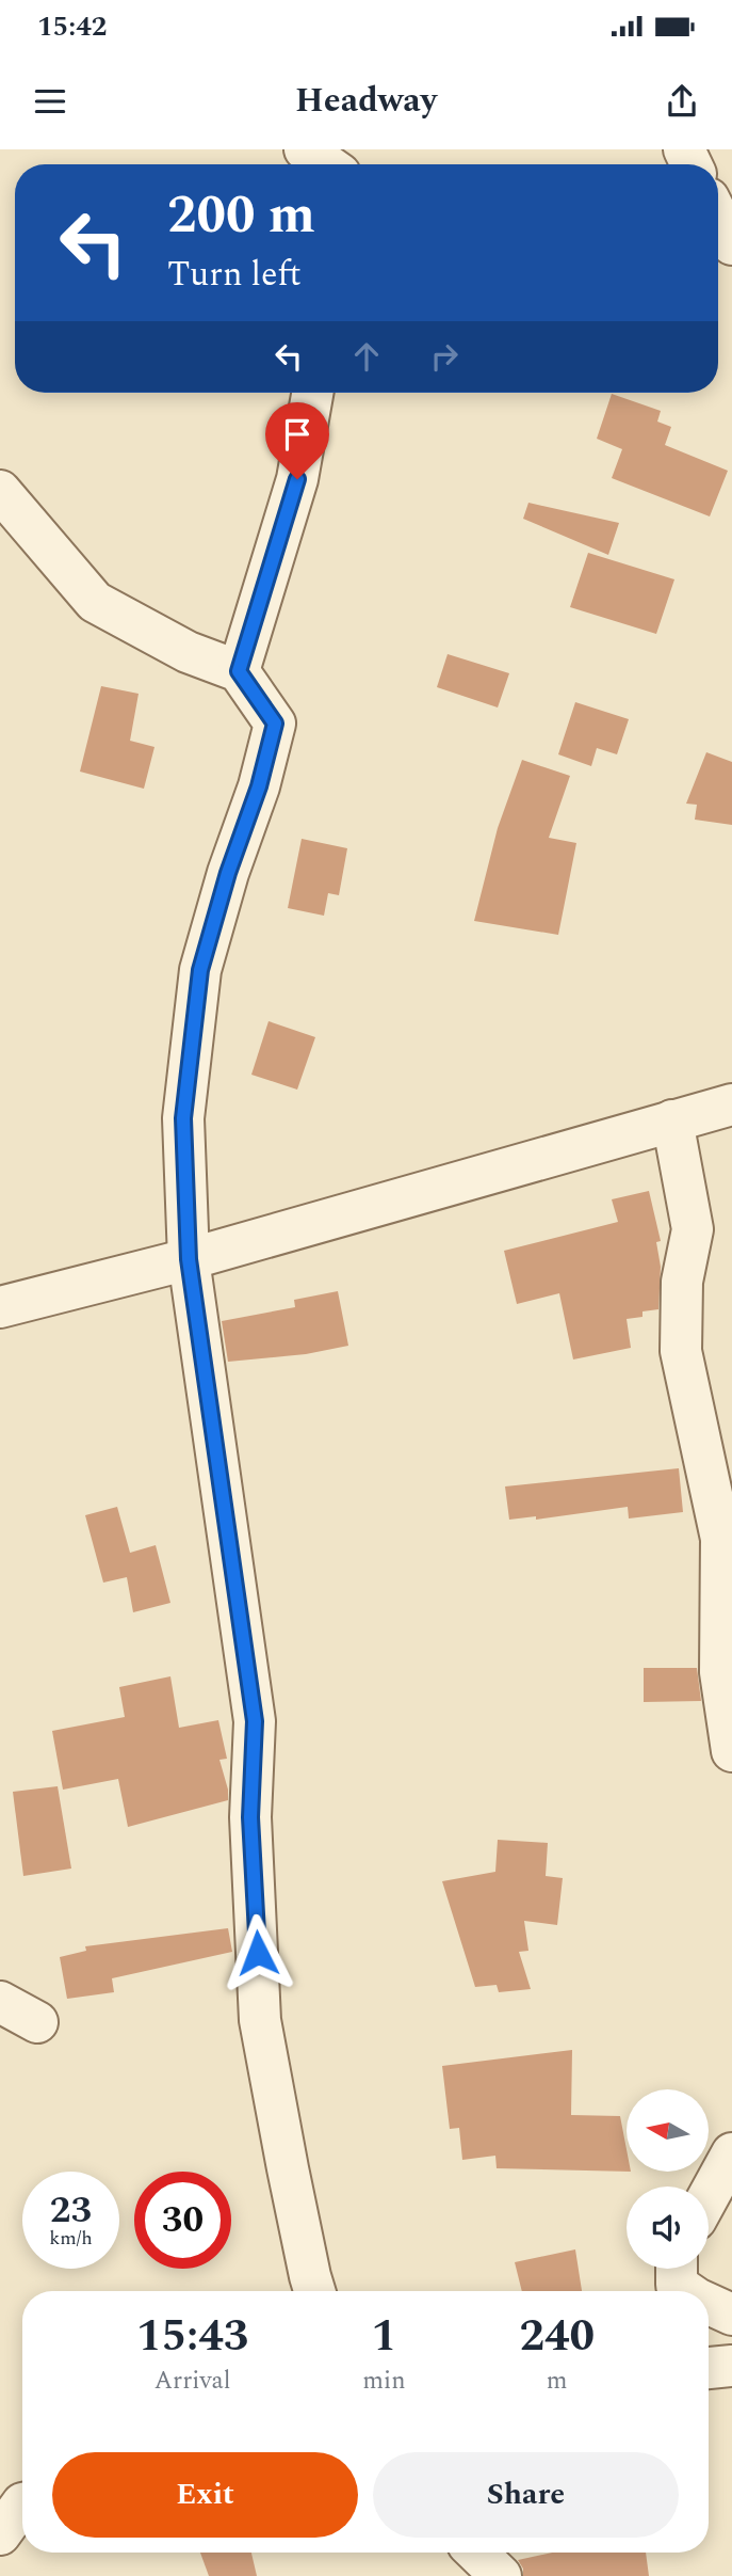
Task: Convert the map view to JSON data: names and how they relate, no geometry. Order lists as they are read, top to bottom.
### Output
{
  "north": "left",
  "page": {
    "status": "15:42",
    "header": "Headway",
    "turn": ["200 m", "Turn left"],
    "speed": "23 km/h",
    "limit": "30",
    "eta": [
      "15:43",
      "Arrival",
      "1",
      "min",
      "240",
      "m"
    ],
    "buttons": ["Exit", "Share"]
  }
}
